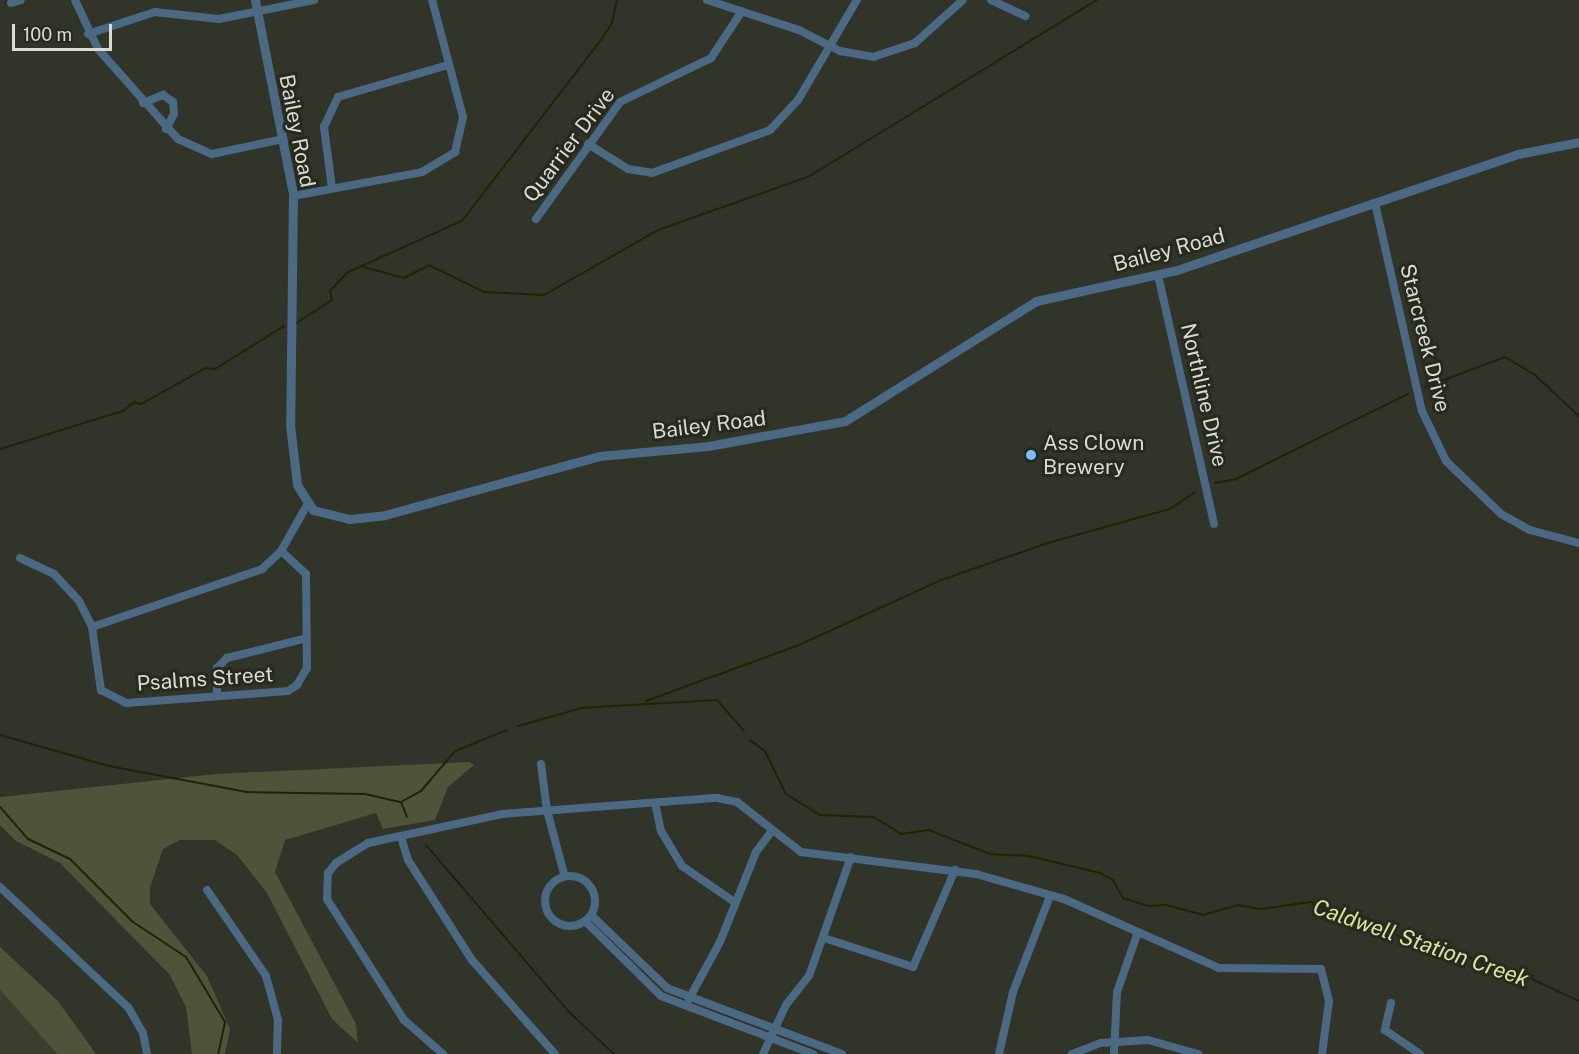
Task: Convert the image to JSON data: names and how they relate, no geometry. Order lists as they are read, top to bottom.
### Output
{
  "streets": {
    "street": [
      "Bailey Road",
      "Quarrier Drive",
      "Starcreek Drive",
      "Northline Drive",
      "Psalms Street"
    ]
  },
  "crossings": [
    ["Bailey Road", "Starcreek Drive"],
    ["Bailey Road", "Northline Drive"]
  ],
  "water": ["Caldwell Station Creek"],
  "places": ["Ass Clown Brewery"],
  "scale_bar": "100 m"
}
